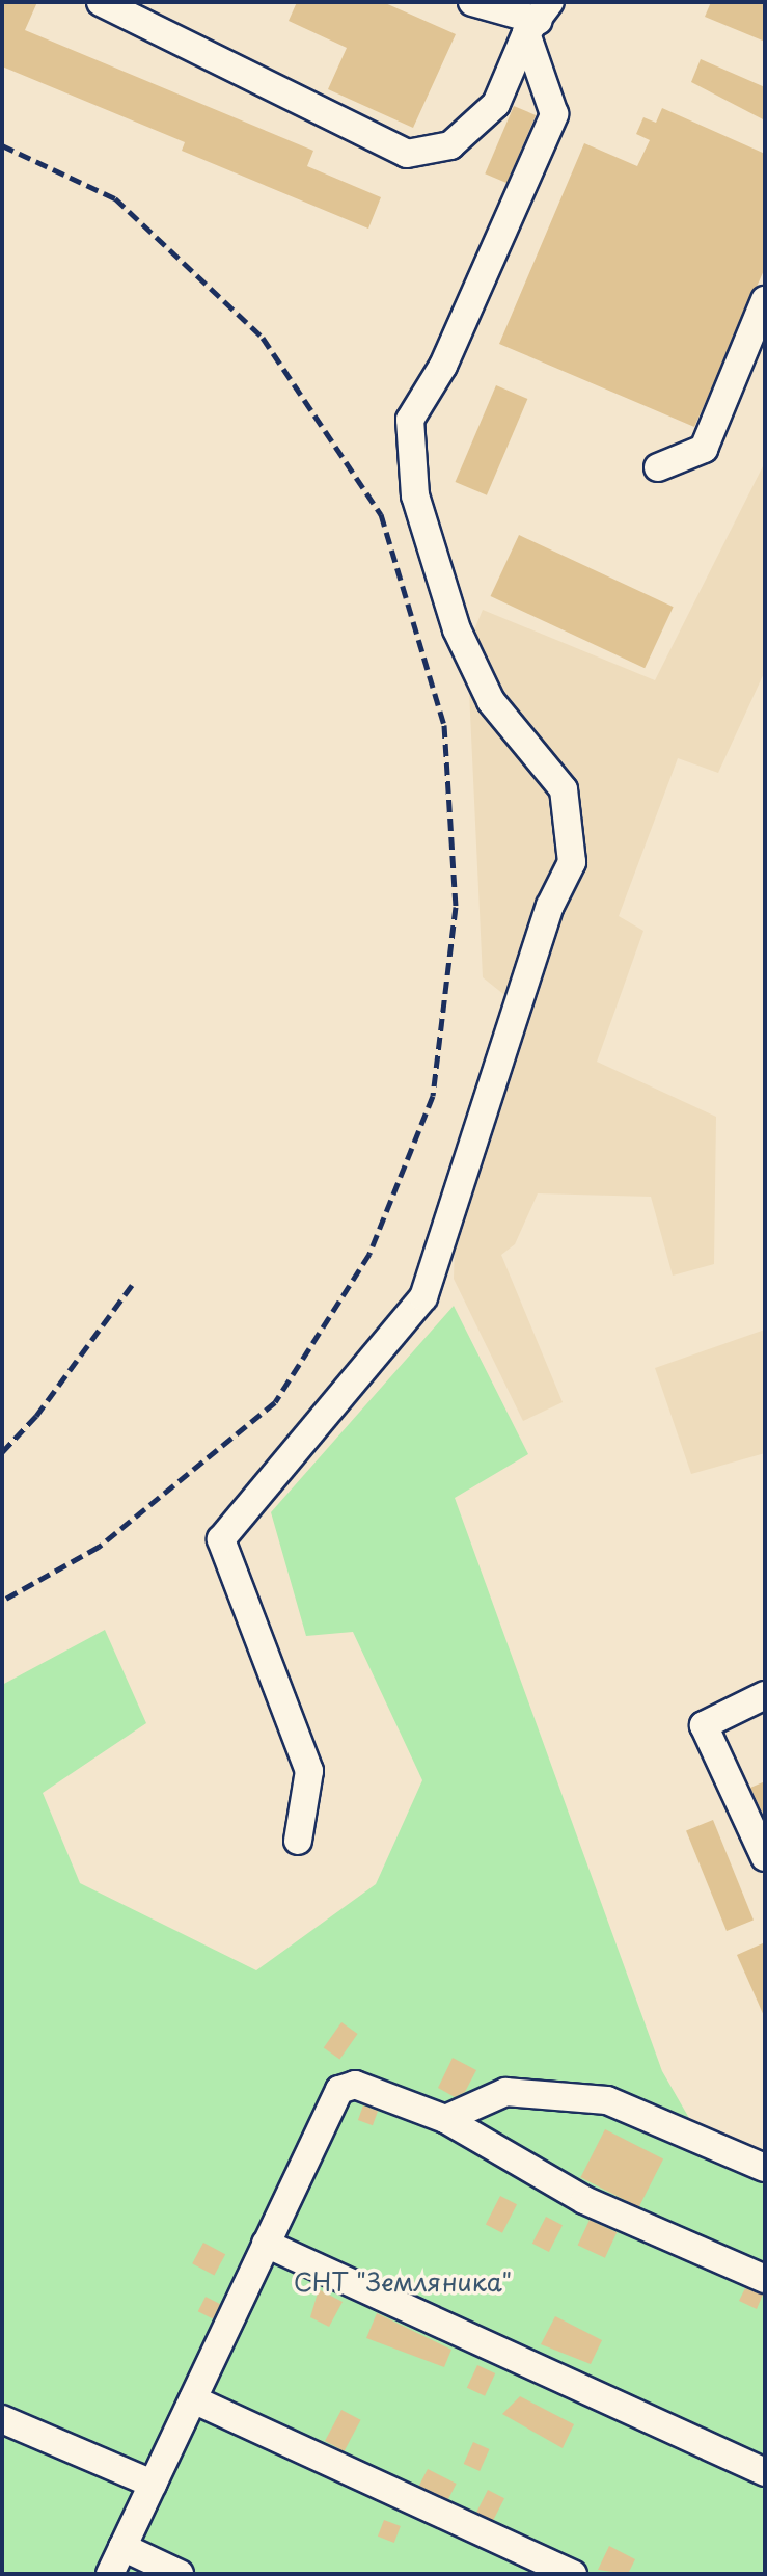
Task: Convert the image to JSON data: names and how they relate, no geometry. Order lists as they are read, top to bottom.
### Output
{
  "parks": ["СНТ \"Земляника\""]
}
